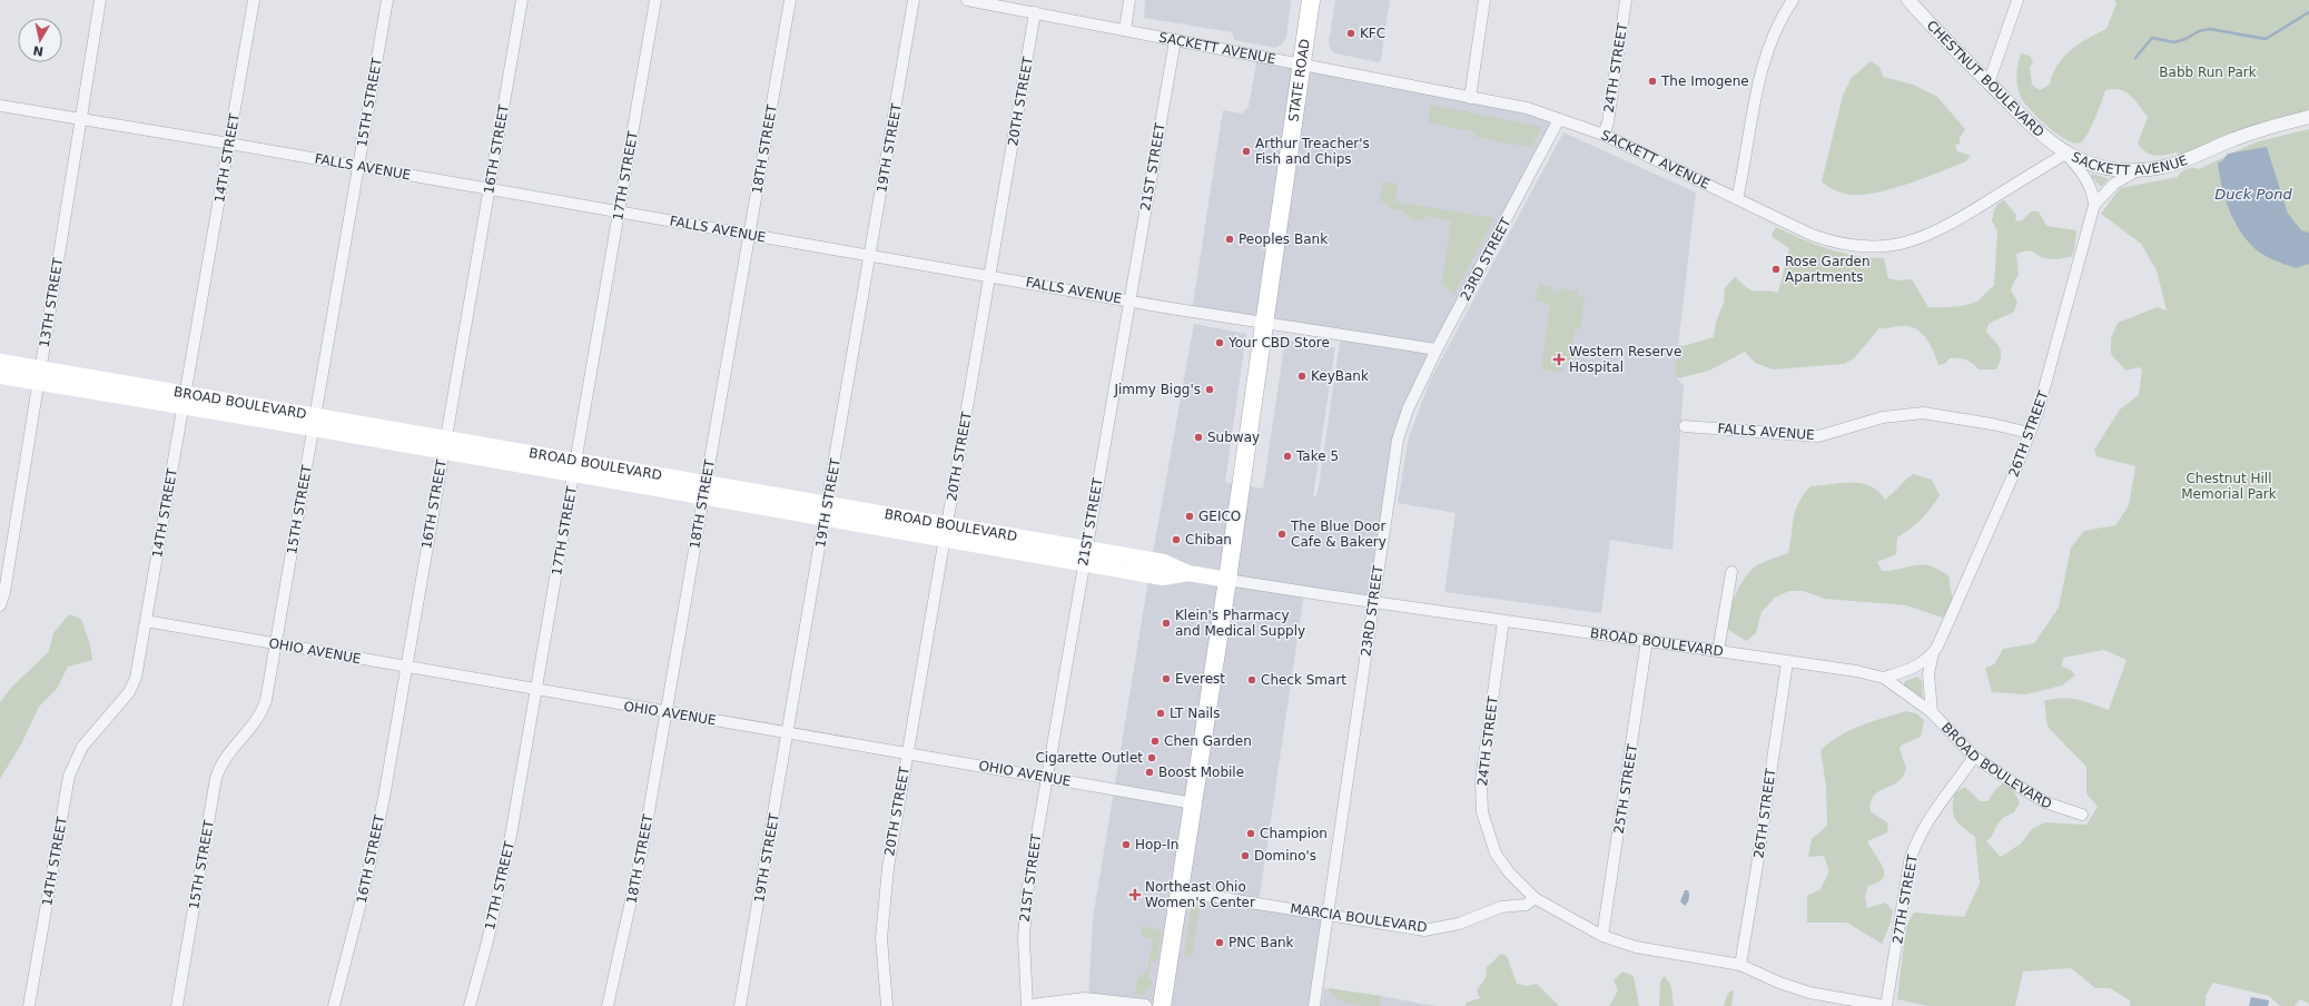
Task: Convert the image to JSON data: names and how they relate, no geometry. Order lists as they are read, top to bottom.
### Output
{
  "streets": {
    "main road": ["STATE ROAD", "BROAD BOULEVARD"],
    "street": [
      "SACKETT AVENUE",
      "24TH STREET",
      "CHESTNUT BOULEVARD",
      "20TH STREET",
      "15TH STREET",
      "19TH STREET",
      "16TH STREET",
      "18TH STREET",
      "14TH STREET",
      "FALLS AVENUE",
      "21ST STREET",
      "17TH STREET",
      "23RD STREET",
      "13TH STREET",
      "26TH STREET",
      "OHIO AVENUE",
      "25TH STREET",
      "27TH STREET",
      "MARCIA BOULEVARD"
    ]
  },
  "crossings": [
    ["SACKETT AVENUE", "24TH STREET"],
    ["SACKETT AVENUE", "CHESTNUT BOULEVARD"],
    ["SACKETT AVENUE", "STATE ROAD"],
    ["SACKETT AVENUE", "20TH STREET"],
    ["SACKETT AVENUE", "21ST STREET"],
    ["SACKETT AVENUE", "23RD STREET"],
    ["SACKETT AVENUE", "26TH STREET"],
    ["24TH STREET", "BROAD BOULEVARD"],
    ["24TH STREET", "MARCIA BOULEVARD"],
    ["STATE ROAD", "FALLS AVENUE"],
    ["STATE ROAD", "BROAD BOULEVARD"],
    ["STATE ROAD", "OHIO AVENUE"],
    ["STATE ROAD", "MARCIA BOULEVARD"],
    ["20TH STREET", "FALLS AVENUE"],
    ["20TH STREET", "BROAD BOULEVARD"],
    ["20TH STREET", "OHIO AVENUE"],
    ["15TH STREET", "FALLS AVENUE"],
    ["15TH STREET", "BROAD BOULEVARD"],
    ["15TH STREET", "OHIO AVENUE"],
    ["19TH STREET", "FALLS AVENUE"],
    ["19TH STREET", "BROAD BOULEVARD"],
    ["19TH STREET", "OHIO AVENUE"],
    ["16TH STREET", "FALLS AVENUE"],
    ["16TH STREET", "BROAD BOULEVARD"],
    ["16TH STREET", "OHIO AVENUE"],
    ["18TH STREET", "FALLS AVENUE"],
    ["18TH STREET", "BROAD BOULEVARD"],
    ["18TH STREET", "OHIO AVENUE"],
    ["14TH STREET", "FALLS AVENUE"],
    ["14TH STREET", "BROAD BOULEVARD"],
    ["14TH STREET", "OHIO AVENUE"],
    ["FALLS AVENUE", "21ST STREET"],
    ["FALLS AVENUE", "17TH STREET"],
    ["FALLS AVENUE", "23RD STREET"],
    ["FALLS AVENUE", "13TH STREET"],
    ["FALLS AVENUE", "26TH STREET"],
    ["21ST STREET", "BROAD BOULEVARD"],
    ["21ST STREET", "OHIO AVENUE"],
    ["17TH STREET", "BROAD BOULEVARD"],
    ["17TH STREET", "OHIO AVENUE"],
    ["23RD STREET", "BROAD BOULEVARD"],
    ["23RD STREET", "MARCIA BOULEVARD"],
    ["13TH STREET", "BROAD BOULEVARD"],
    ["BROAD BOULEVARD", "26TH STREET"],
    ["BROAD BOULEVARD", "25TH STREET"],
    ["BROAD BOULEVARD", "27TH STREET"]
  ],
  "water": ["Duck Pond"],
  "parks": ["Babb Run Park", "Chestnut Hill Memorial Park"],
  "places": {
    "other": [
      "KFC",
      "The Imogene",
      "Arthur Treacher's Fish and Chips",
      "Peoples Bank",
      "Rose Garden Apartments",
      "Your CBD Store",
      "KeyBank",
      "Jimmy Bigg's",
      "Subway",
      "Take 5",
      "GEICO",
      "The Blue Door Cafe & Bakery",
      "Chiban",
      "Klein's Pharmacy and Medical Supply",
      "Everest",
      "Check Smart",
      "LT Nails",
      "Chen Garden",
      "Cigarette Outlet",
      "Boost Mobile",
      "Champion",
      "Hop-In",
      "Domino's",
      "PNC Bank"
    ],
    "health": ["Western Reserve Hospital", "Northeast Ohio Women's Center"]
  },
  "north": "bottom"
}
